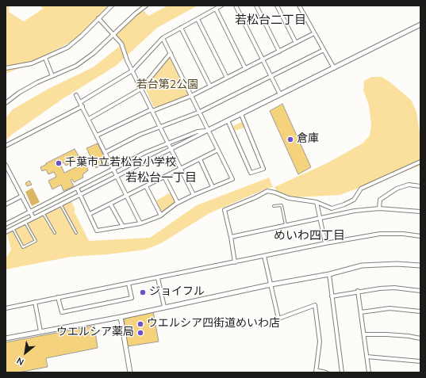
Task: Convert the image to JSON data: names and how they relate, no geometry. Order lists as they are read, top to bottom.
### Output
{
  "districts": ["若松台二丁目", "若松台一丁目", "めいわ四丁目"],
  "parks": ["若台第2公園"],
  "places": [
    "倉庫",
    "千葉市立若松台小学校",
    "ジョイフル",
    "ウエルシア四街道めいわ店",
    "ウエルシア薬局"
  ],
  "north": "bottom left"
}
